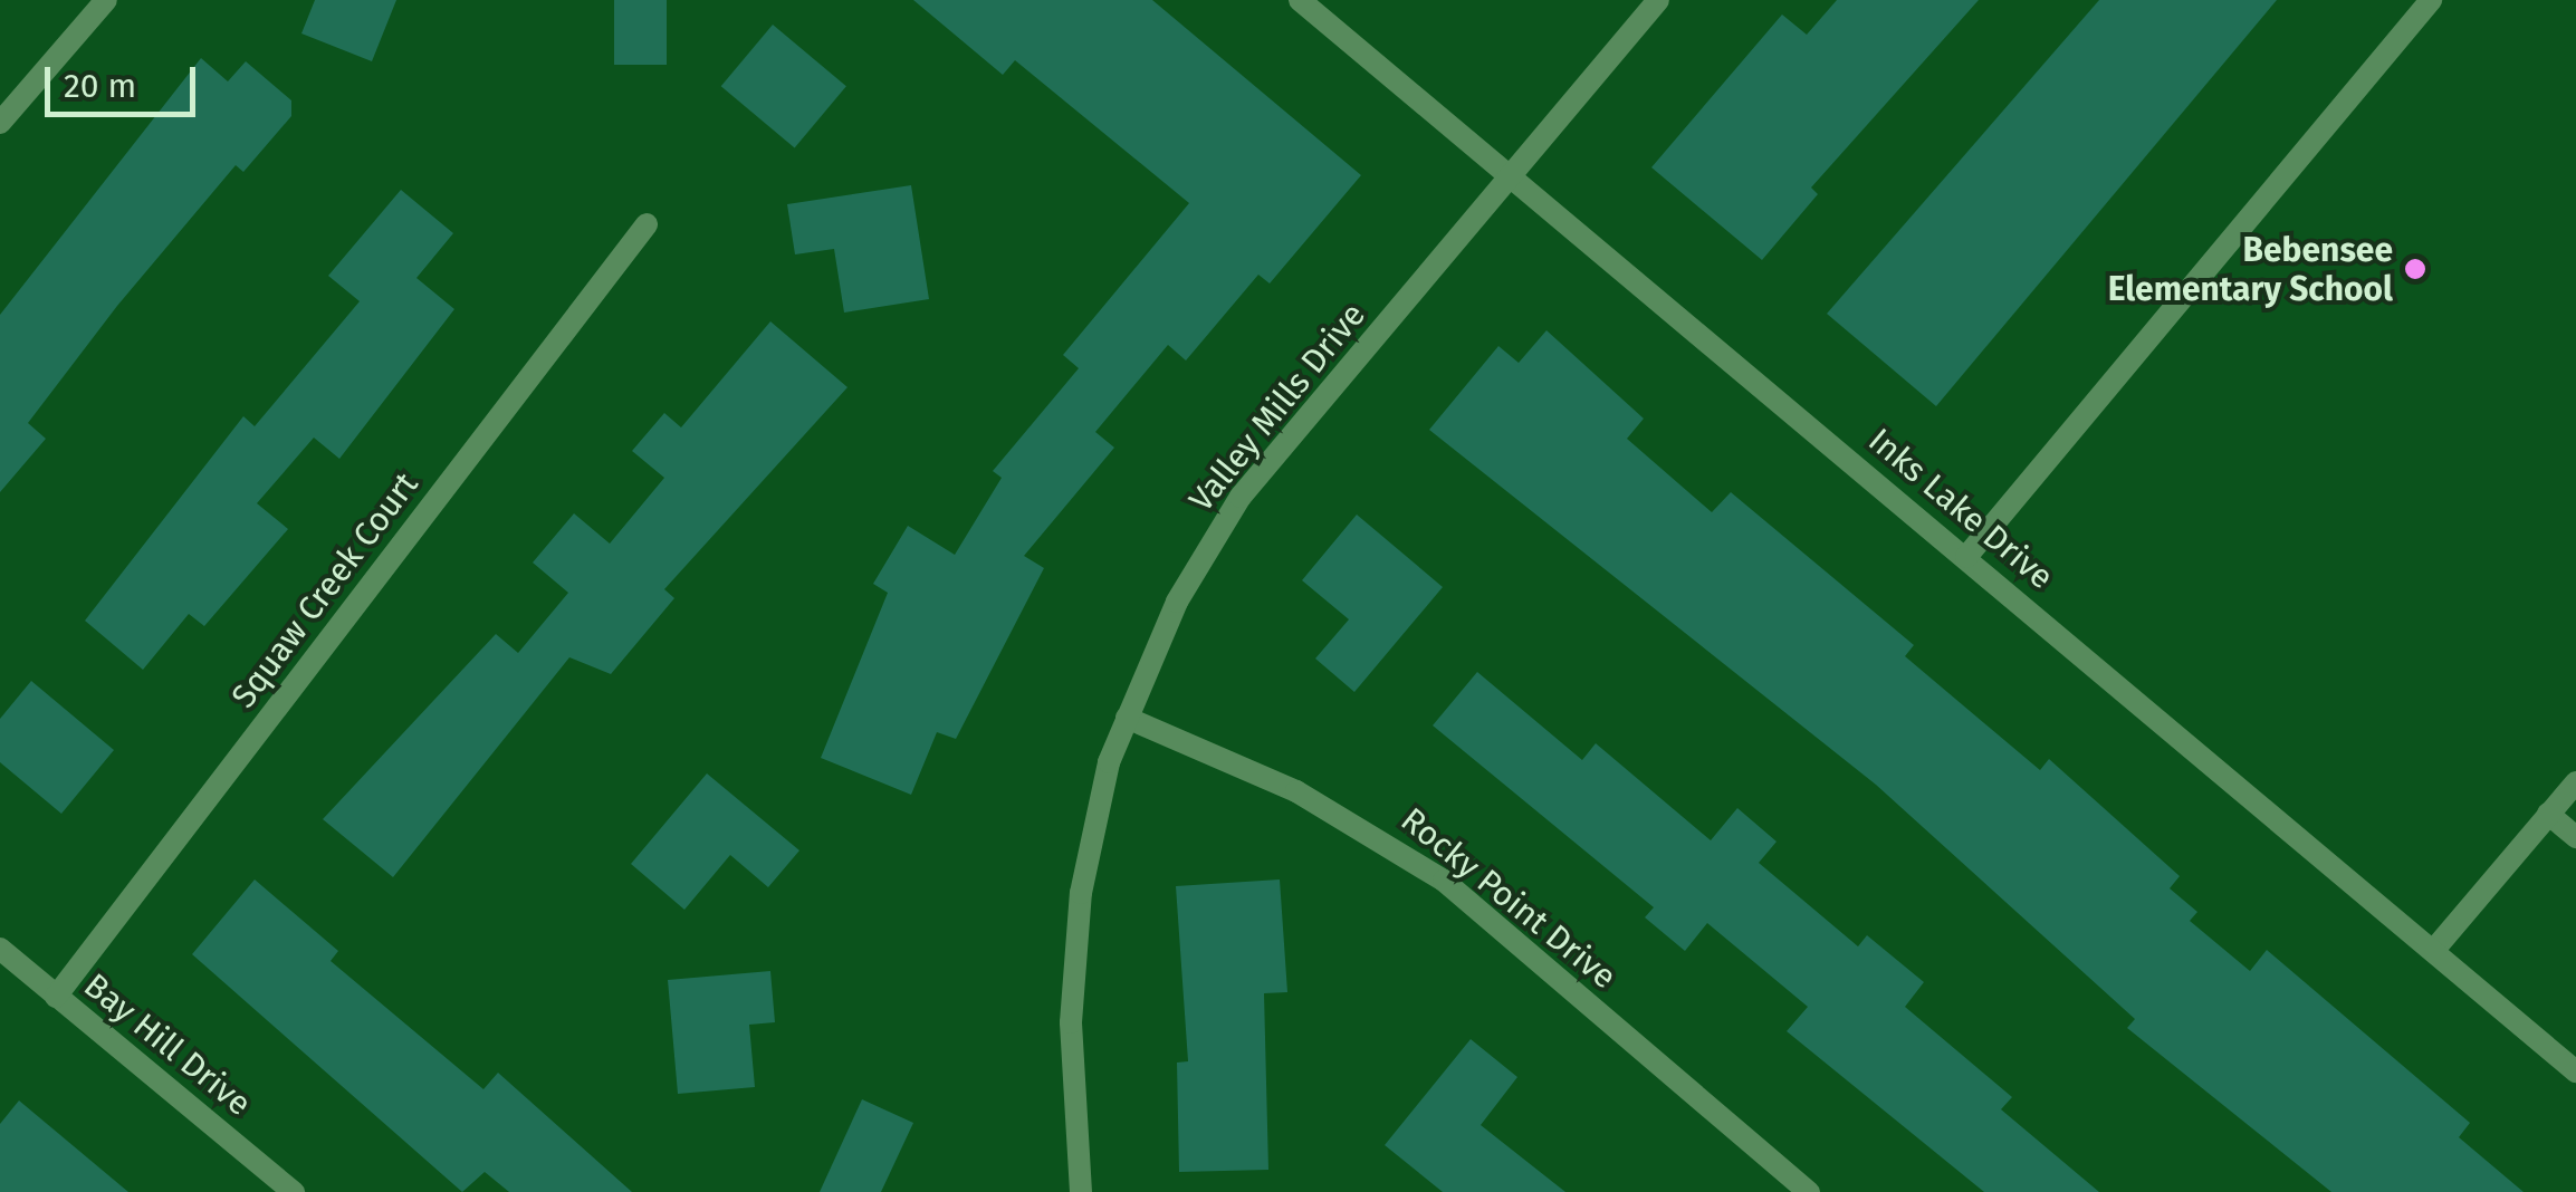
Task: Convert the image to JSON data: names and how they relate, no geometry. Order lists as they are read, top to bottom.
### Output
{
  "streets": {
    "street": [
      "Valley Mills Drive",
      "Inks Lake Drive",
      "Squaw Creek Court",
      "Rocky Point Drive",
      "Bay Hill Drive"
    ]
  },
  "crossings": [
    ["Valley Mills Drive", "Inks Lake Drive"],
    ["Valley Mills Drive", "Rocky Point Drive"],
    ["Squaw Creek Court", "Bay Hill Drive"]
  ],
  "places": ["Bebensee Elementary School"],
  "scale_bar": "20 m"
}
